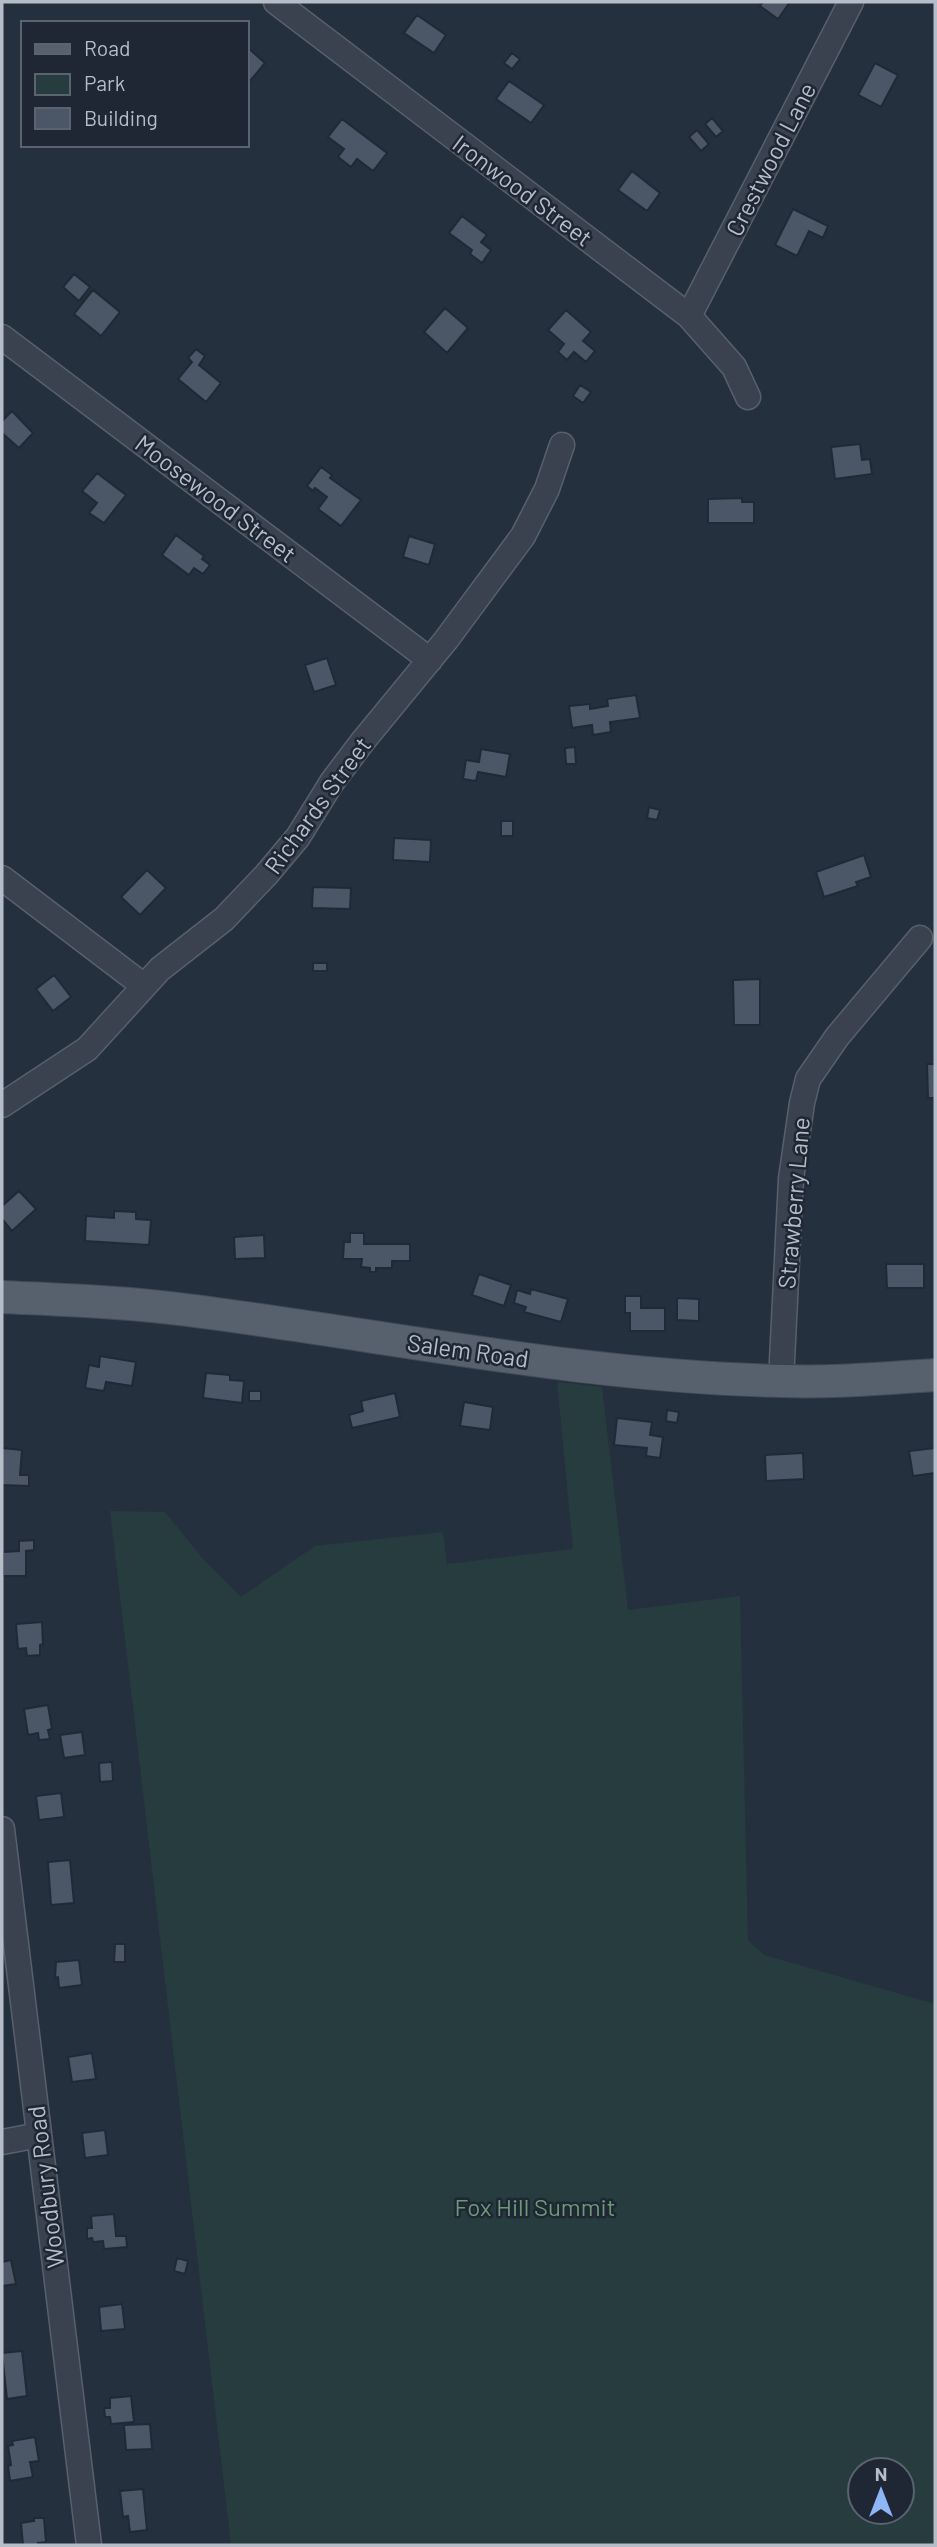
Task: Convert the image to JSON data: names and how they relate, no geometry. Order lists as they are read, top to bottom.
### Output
{
  "streets": {
    "main road": ["Salem Road"],
    "street": [
      "Crestwood Lane",
      "Ironwood Street",
      "Moosewood Street",
      "Richards Street",
      "Strawberry Lane",
      "Woodbury Road"
    ]
  },
  "crossings": [
    ["Crestwood Lane", "Ironwood Street"],
    ["Moosewood Street", "Richards Street"],
    ["Strawberry Lane", "Salem Road"]
  ],
  "parks": ["Fox Hill Summit"],
  "legend": ["Road", "Park", "Building"],
  "north": "top"
}
